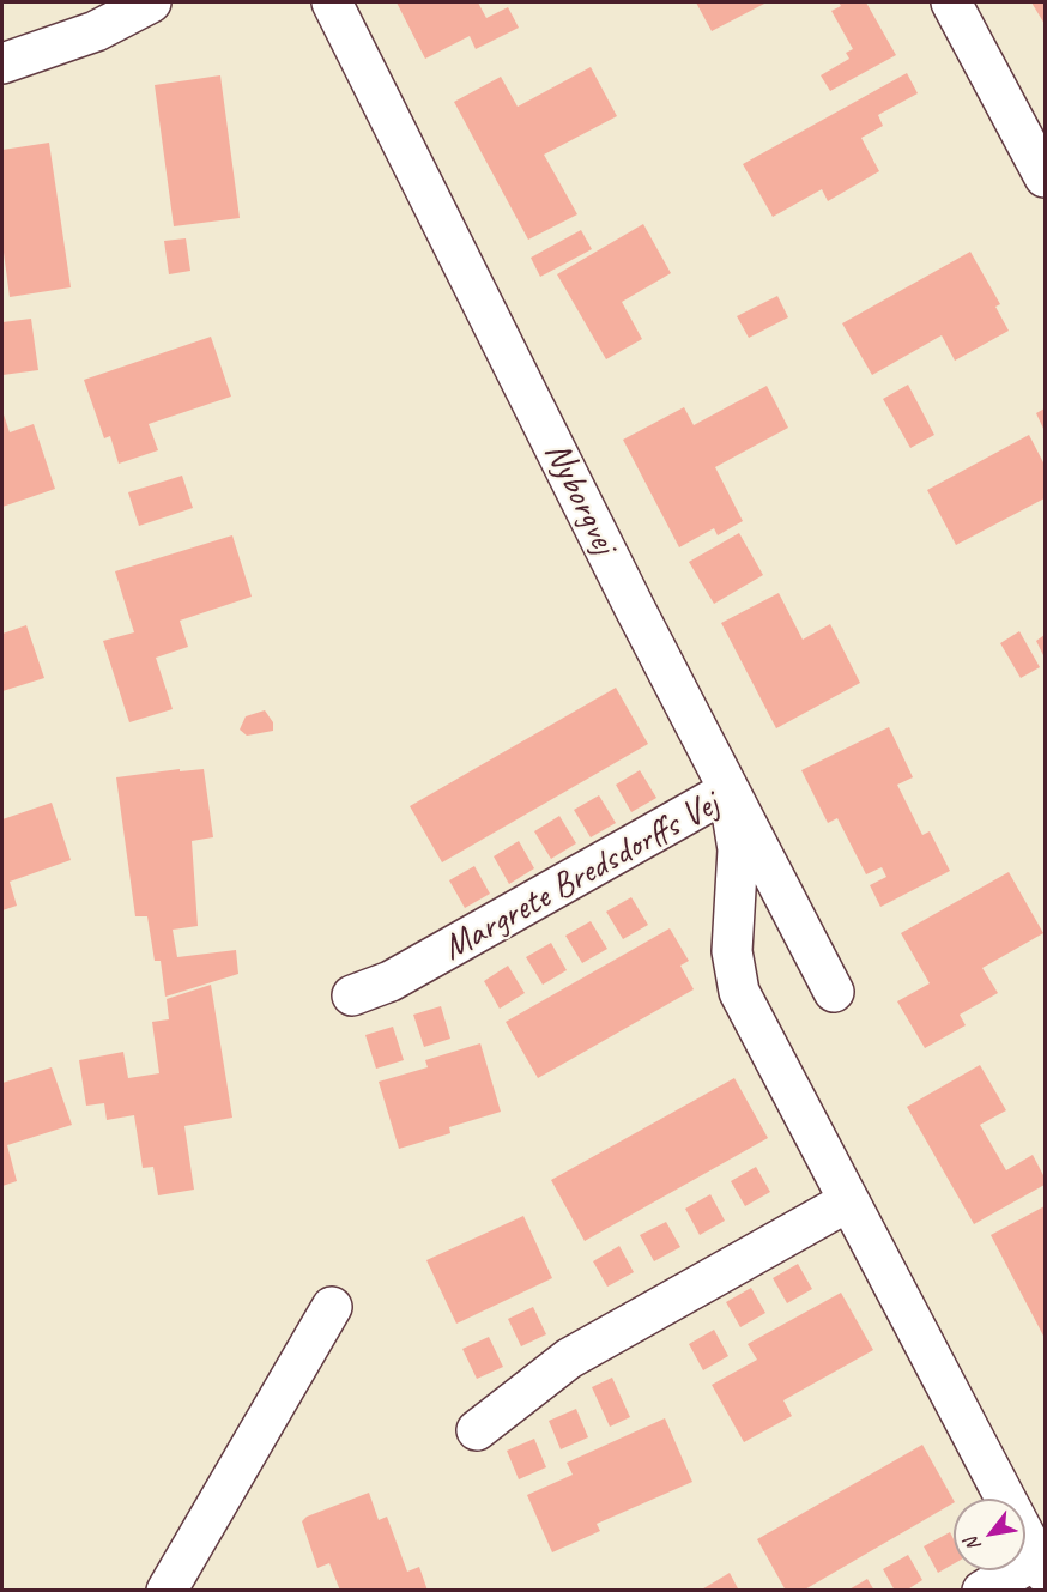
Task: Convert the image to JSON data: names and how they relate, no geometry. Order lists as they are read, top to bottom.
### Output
{
  "streets": {
    "street": ["Nyborgvej", "Margrete Bredsdorffs Vej"]
  },
  "crossings": [
    ["Nyborgvej", "Margrete Bredsdorffs Vej"]
  ],
  "north": "bottom left"
}
